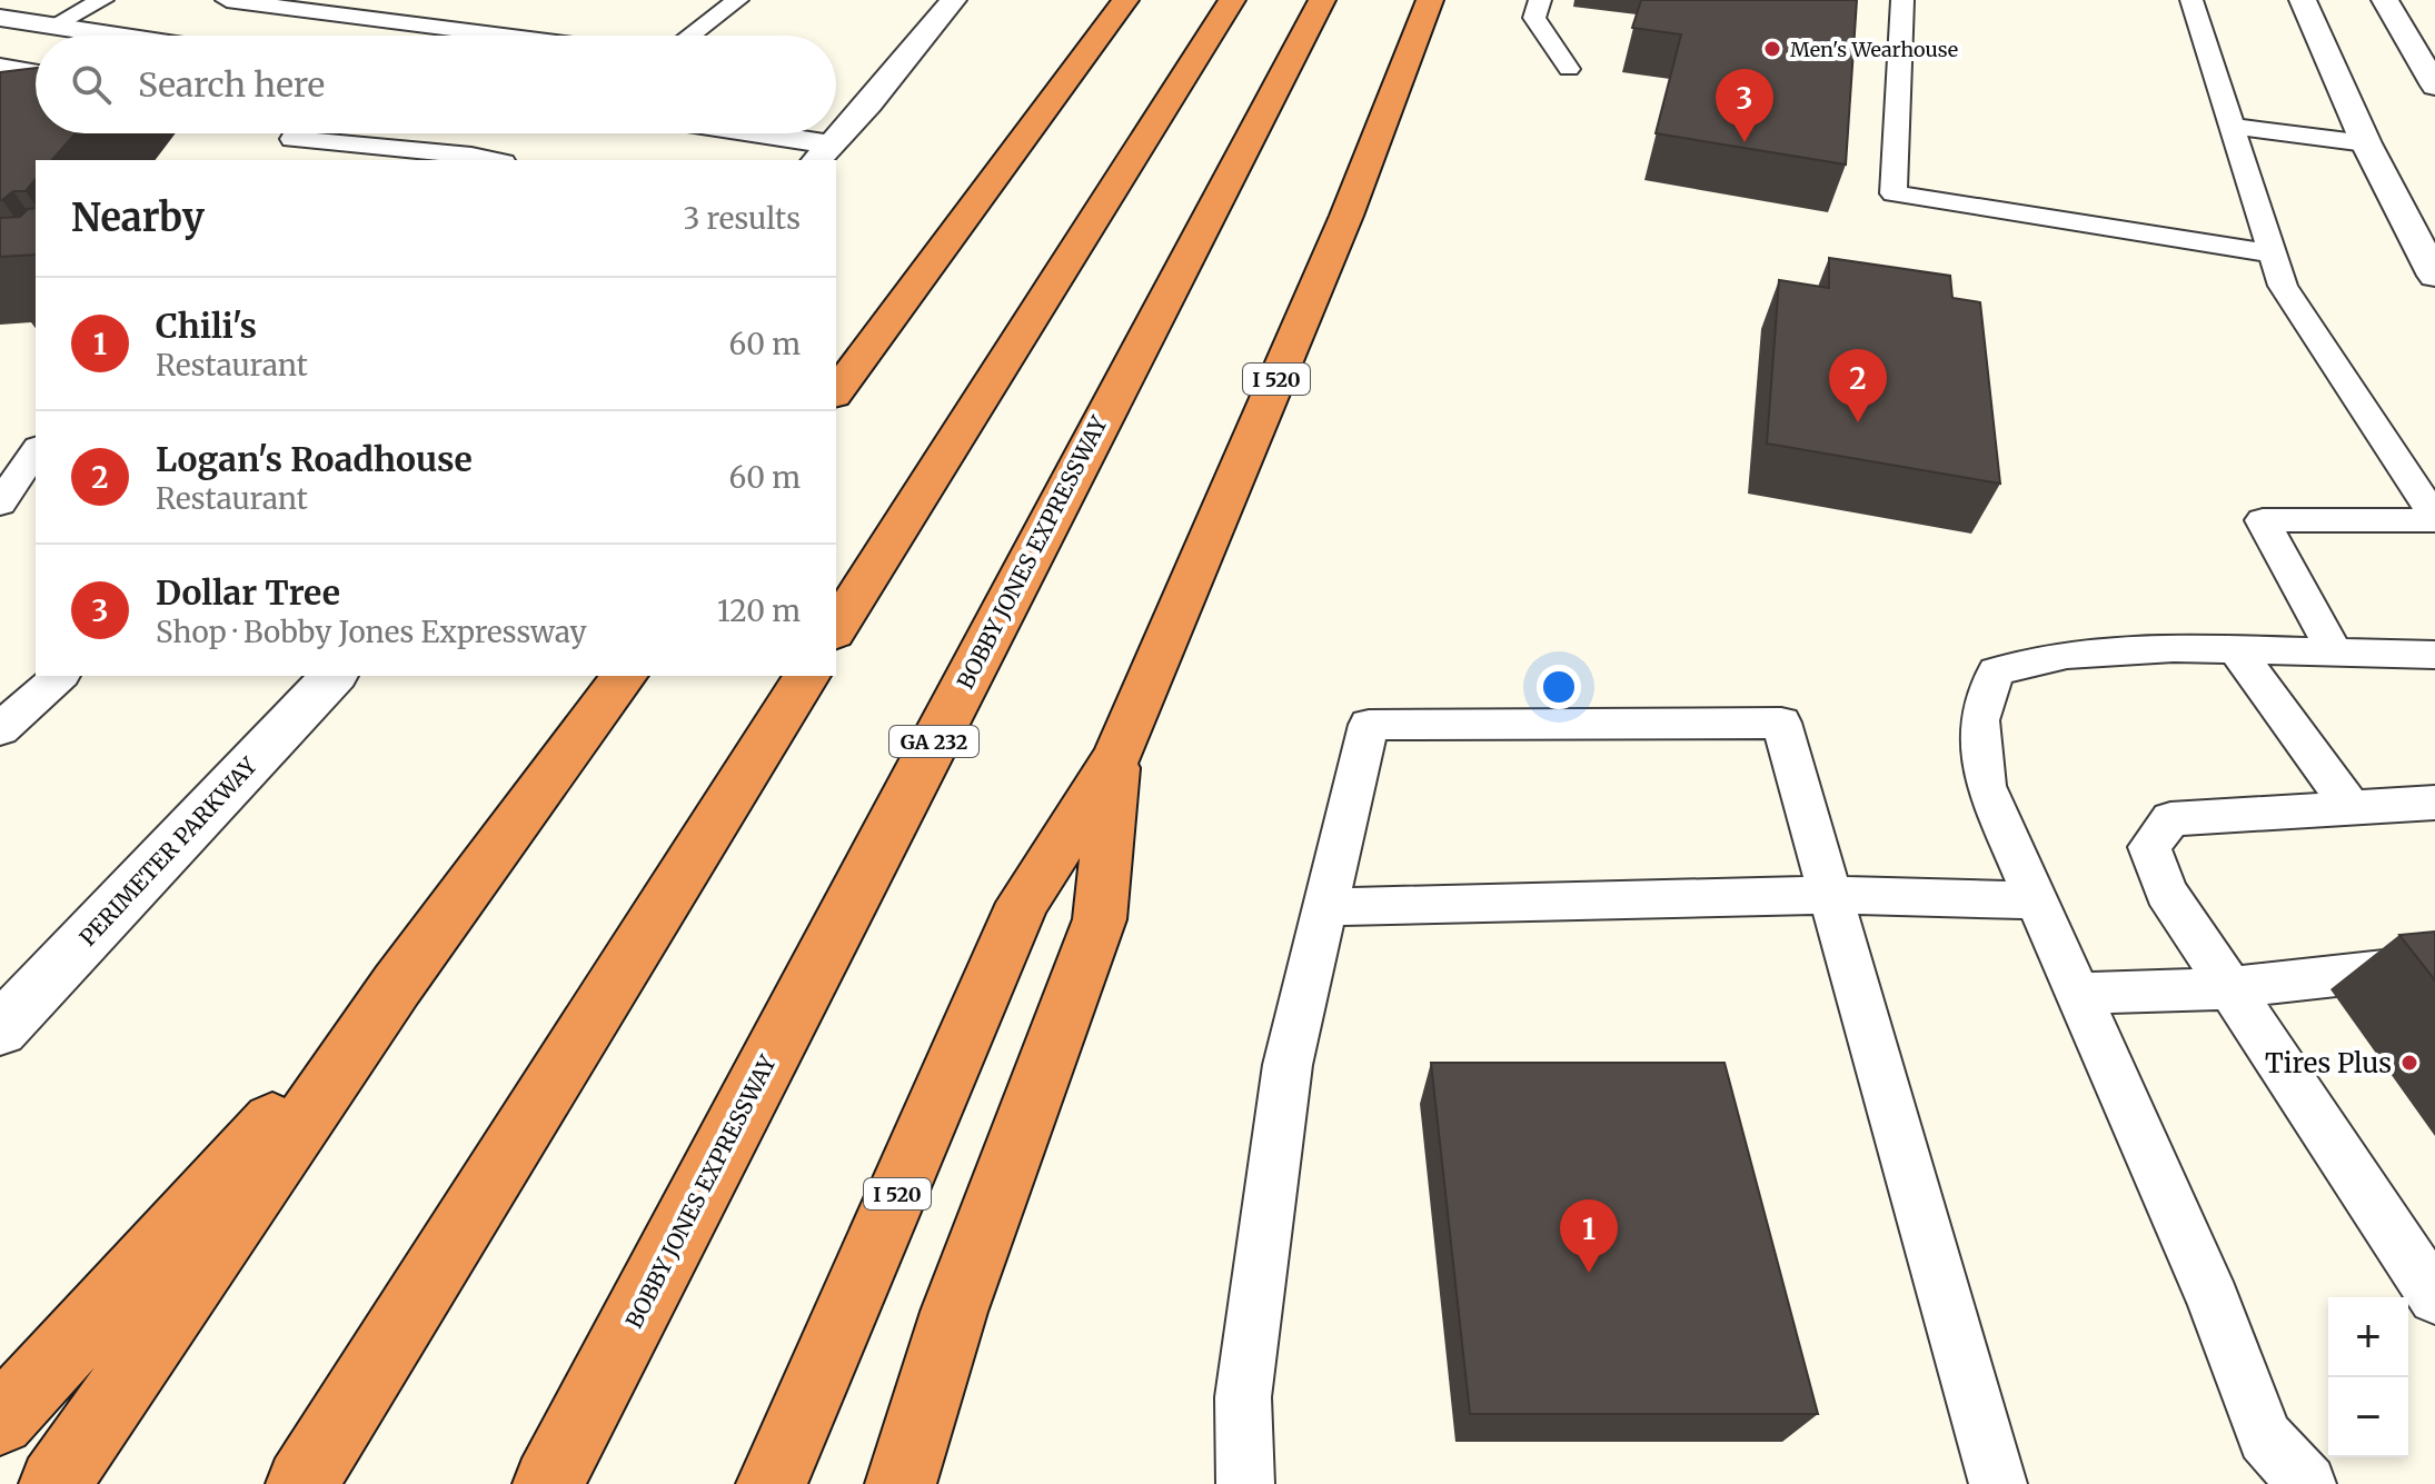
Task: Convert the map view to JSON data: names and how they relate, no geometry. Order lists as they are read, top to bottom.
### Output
{
  "streets": {
    "highway": ["I 520", "BOBBY JONES EXPRESSWAY", "GA 232"],
    "street": ["PERIMETER PARKWAY"]
  },
  "places": ["Men's Wearhouse", "Tires Plus"],
  "page": {
    "search": "Search here",
    "pins": ["3", "2", "1"],
    "heading": ["Nearby", "3 results"],
    "list": [
      {
        "mark": "1",
        "name": "Chili's",
        "note": "Restaurant",
        "value": "60 m"
      },
      {
        "mark": "2",
        "name": "Logan's Roadhouse",
        "note": "Restaurant",
        "value": "60 m"
      },
      {
        "mark": "3",
        "name": "Dollar Tree",
        "note": "Shop · Bobby Jones Expressway",
        "value": "120 m"
      }
    ],
    "map_buttons": ["+", "−"]
  }
}
